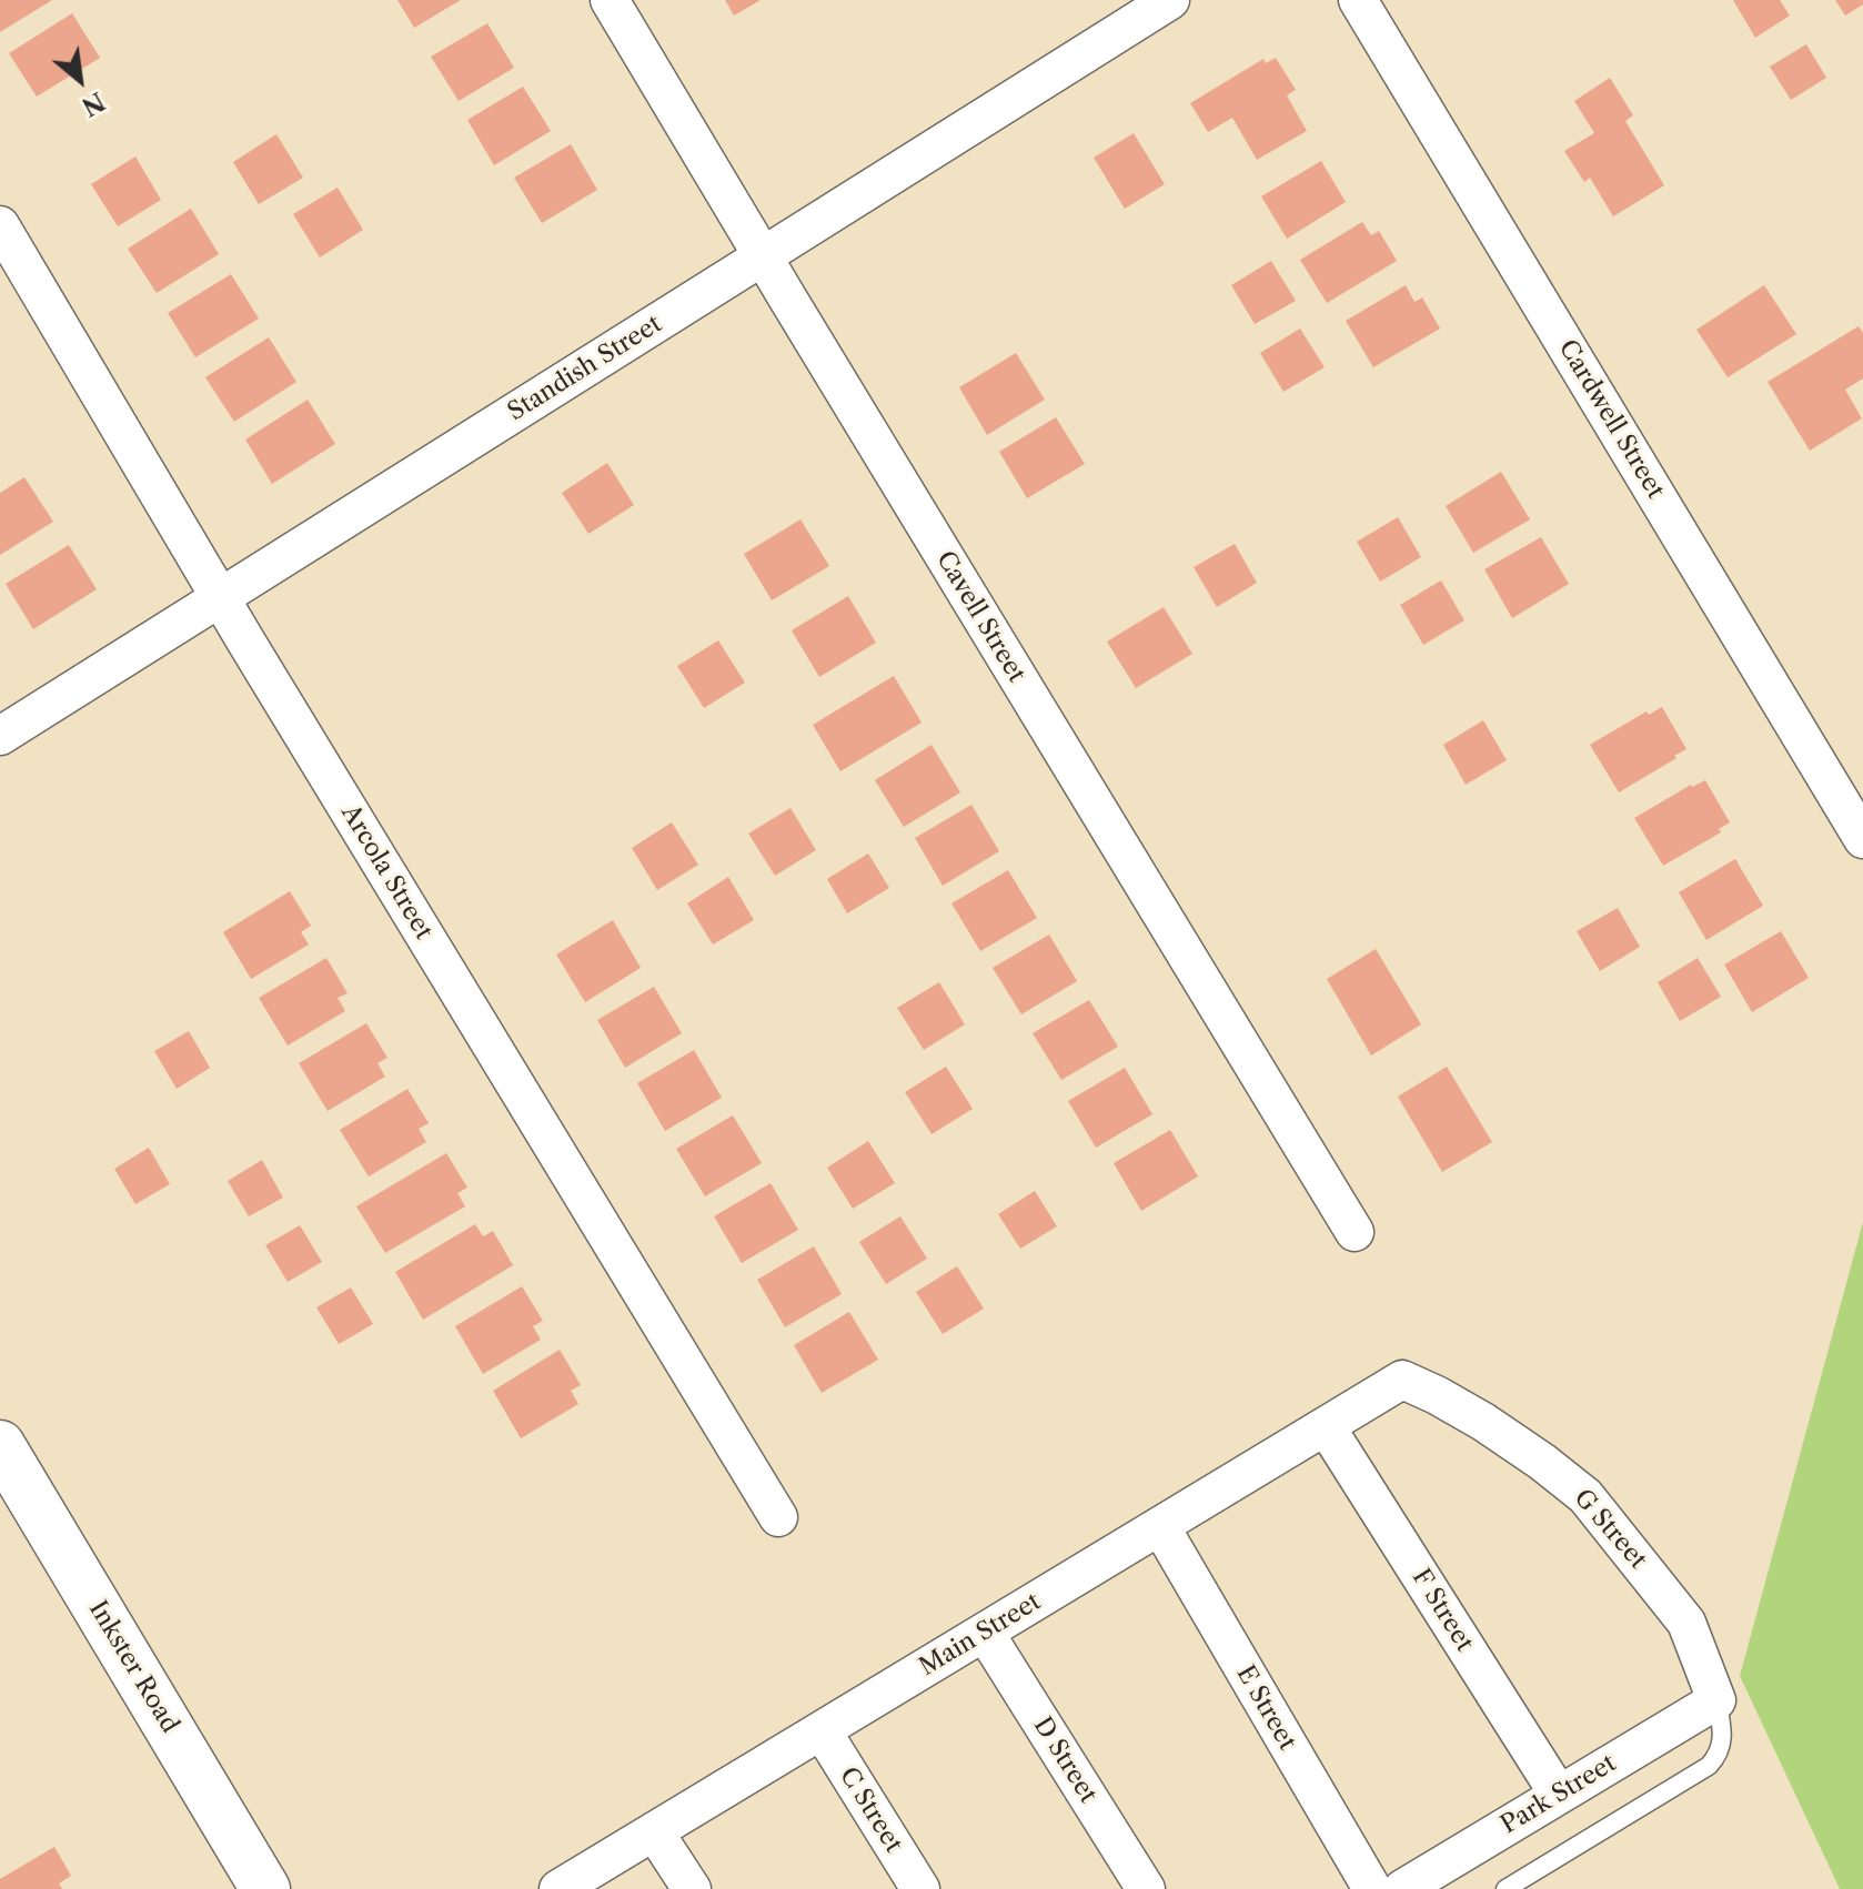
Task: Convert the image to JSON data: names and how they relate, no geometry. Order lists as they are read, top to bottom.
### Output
{
  "streets": {
    "main road": ["Inkster Road"],
    "street": [
      "Standish Street",
      "Cardwell Street",
      "Cavell Street",
      "Arcola Street",
      "G Street",
      "F Street",
      "Main Street",
      "E Street",
      "D Street",
      "Park Street",
      "C Street"
    ]
  },
  "crossings": [
    ["Standish Street", "Cavell Street"],
    ["Standish Street", "Arcola Street"],
    ["G Street", "Main Street"],
    ["G Street", "Park Street"],
    ["F Street", "Main Street"],
    ["F Street", "Park Street"],
    ["Main Street", "E Street"],
    ["Main Street", "D Street"],
    ["Main Street", "C Street"]
  ],
  "north": "bottom right"
}
